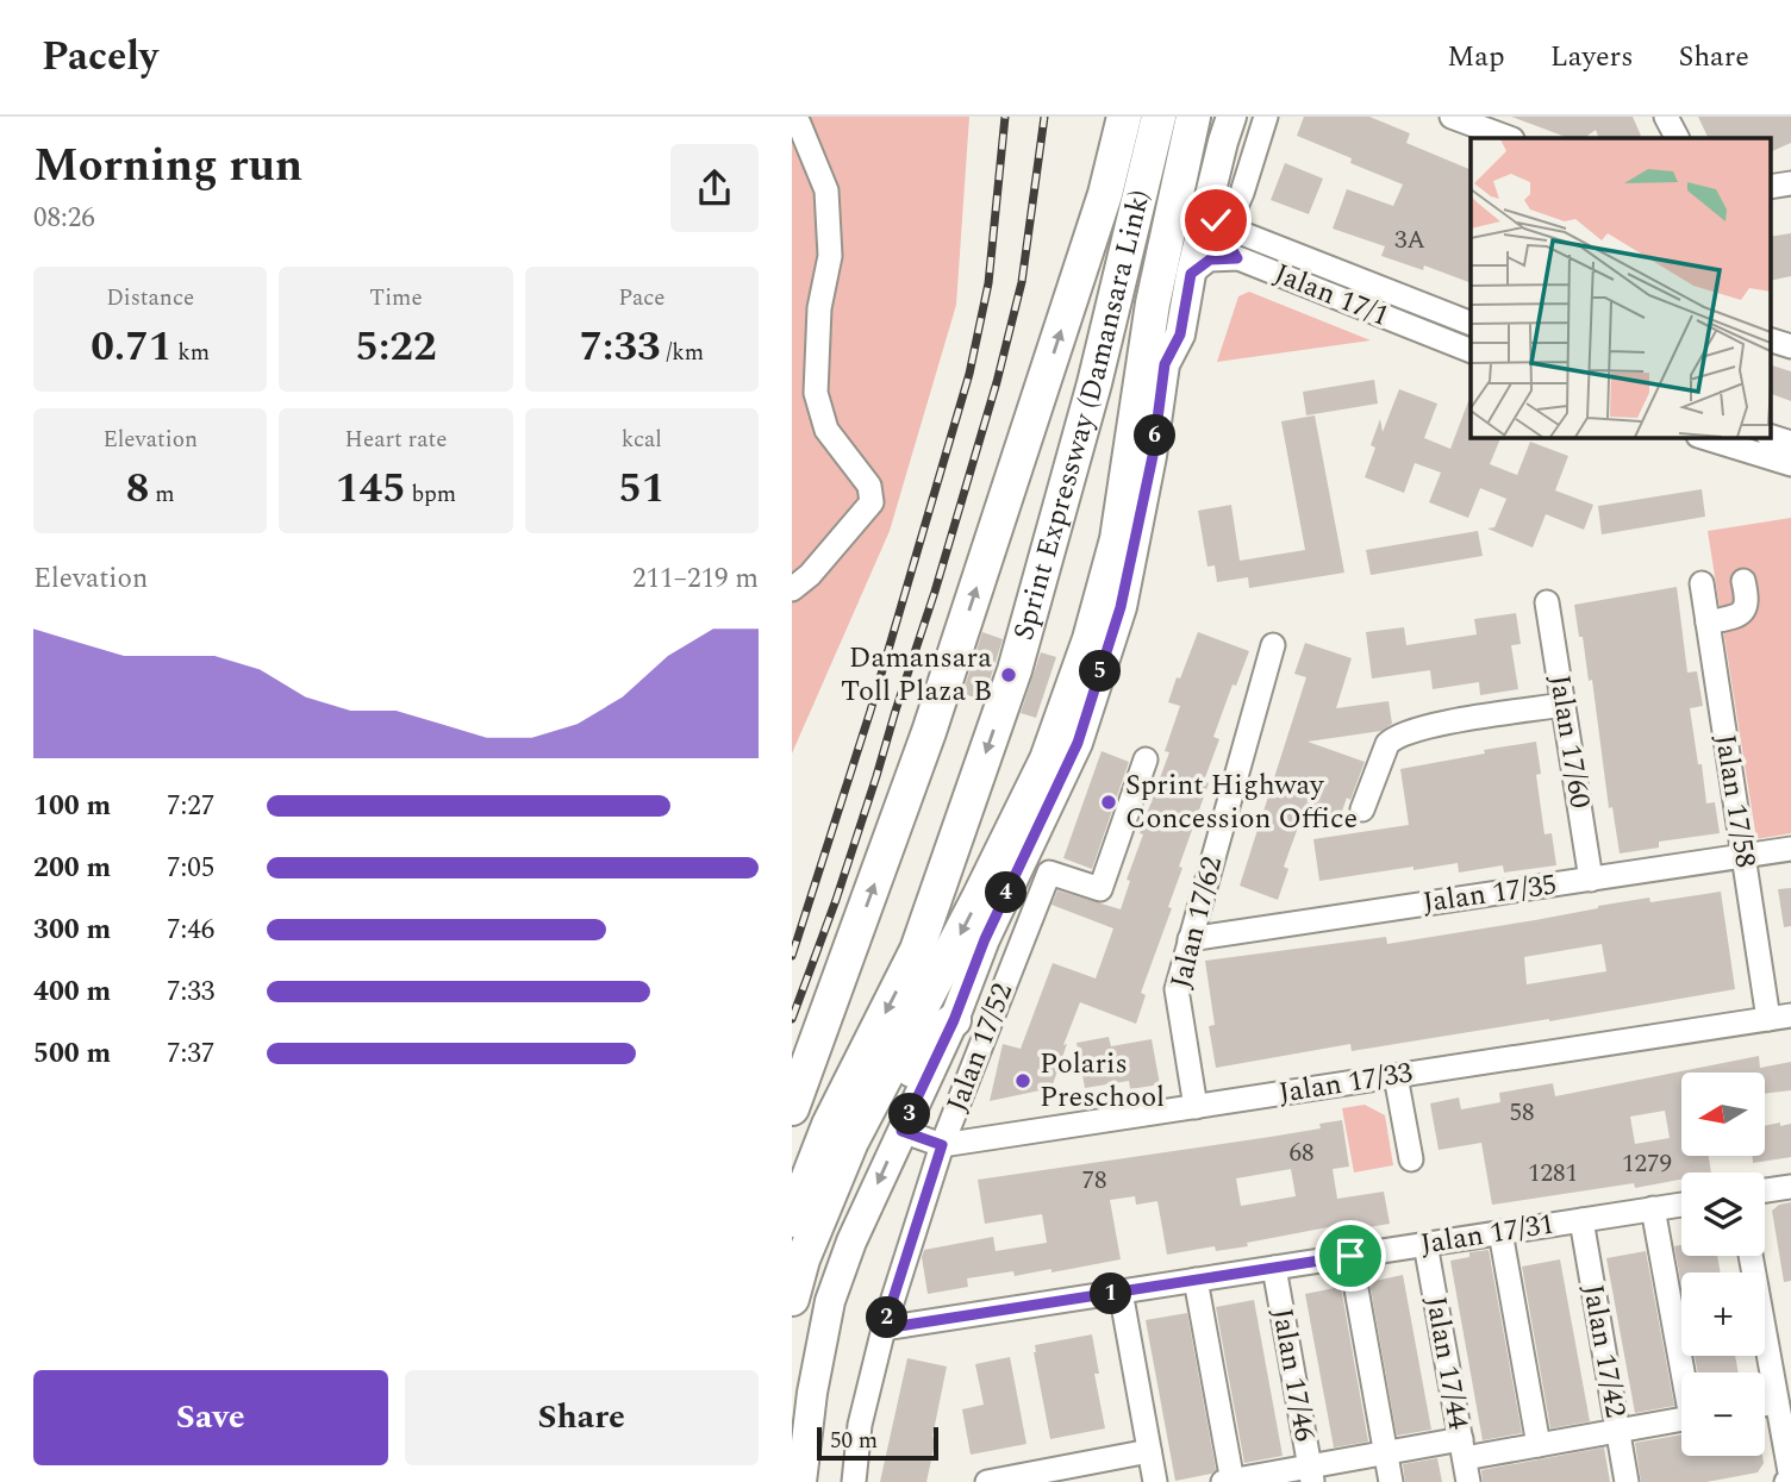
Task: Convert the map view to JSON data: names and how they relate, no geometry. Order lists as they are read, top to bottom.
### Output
{
  "streets": {
    "highway": ["Sprint Expressway (Damansara Link)"],
    "street": [
      "Jalan 17/1",
      "Jalan 17/60",
      "Jalan 17/58",
      "Jalan 17/35",
      "Jalan 17/62",
      "Jalan 17/52",
      "Jalan 17/33",
      "Jalan 17/31",
      "Jalan 17/42",
      "Jalan 17/44",
      "Jalan 17/46"
    ]
  },
  "crossings": [
    ["Jalan 17/60", "Jalan 17/35"],
    ["Jalan 17/58", "Jalan 17/35"],
    ["Jalan 17/58", "Jalan 17/33"],
    ["Jalan 17/35", "Jalan 17/62"],
    ["Jalan 17/62", "Jalan 17/33"],
    ["Jalan 17/52", "Jalan 17/33"],
    ["Jalan 17/52", "Jalan 17/31"],
    ["Jalan 17/31", "Jalan 17/42"],
    ["Jalan 17/31", "Jalan 17/44"],
    ["Jalan 17/31", "Jalan 17/46"]
  ],
  "places": ["Damansara Toll Plaza B", "Sprint Highway Concession Office", "Polaris Preschool"],
  "house_numbers": [
    "3A",
    "58",
    "68",
    "1279",
    "1281",
    "78"
  ],
  "scale_bar": "50 m",
  "north": "left",
  "page": {
    "header": "Pacely",
    "nav": ["Map", "Layers", "Share"],
    "heading": ["Morning run", "08:26"],
    "stats": [
      ["Distance", "0.71 km"],
      ["Time", "5:22"],
      ["Pace", "7:33 /km"],
      ["Elevation", "8 m"],
      ["Heart rate", "145 bpm"],
      ["kcal", "51"]
    ],
    "pins": [
      "6",
      "5",
      "4",
      "3",
      "1",
      "2"
    ],
    "chart": ["Elevation", "211–219 m"],
    "list": [
      {
        "name": "100 m",
        "note": "7:27"
      },
      {
        "name": "200 m",
        "note": "7:05"
      },
      {
        "name": "300 m",
        "note": "7:46"
      },
      {
        "name": "400 m",
        "note": "7:33"
      },
      {
        "name": "500 m",
        "note": "7:37"
      }
    ],
    "map_buttons": ["+", "−"],
    "buttons": ["Save", "Share"],
    "scale": "50 m"
  }
}
